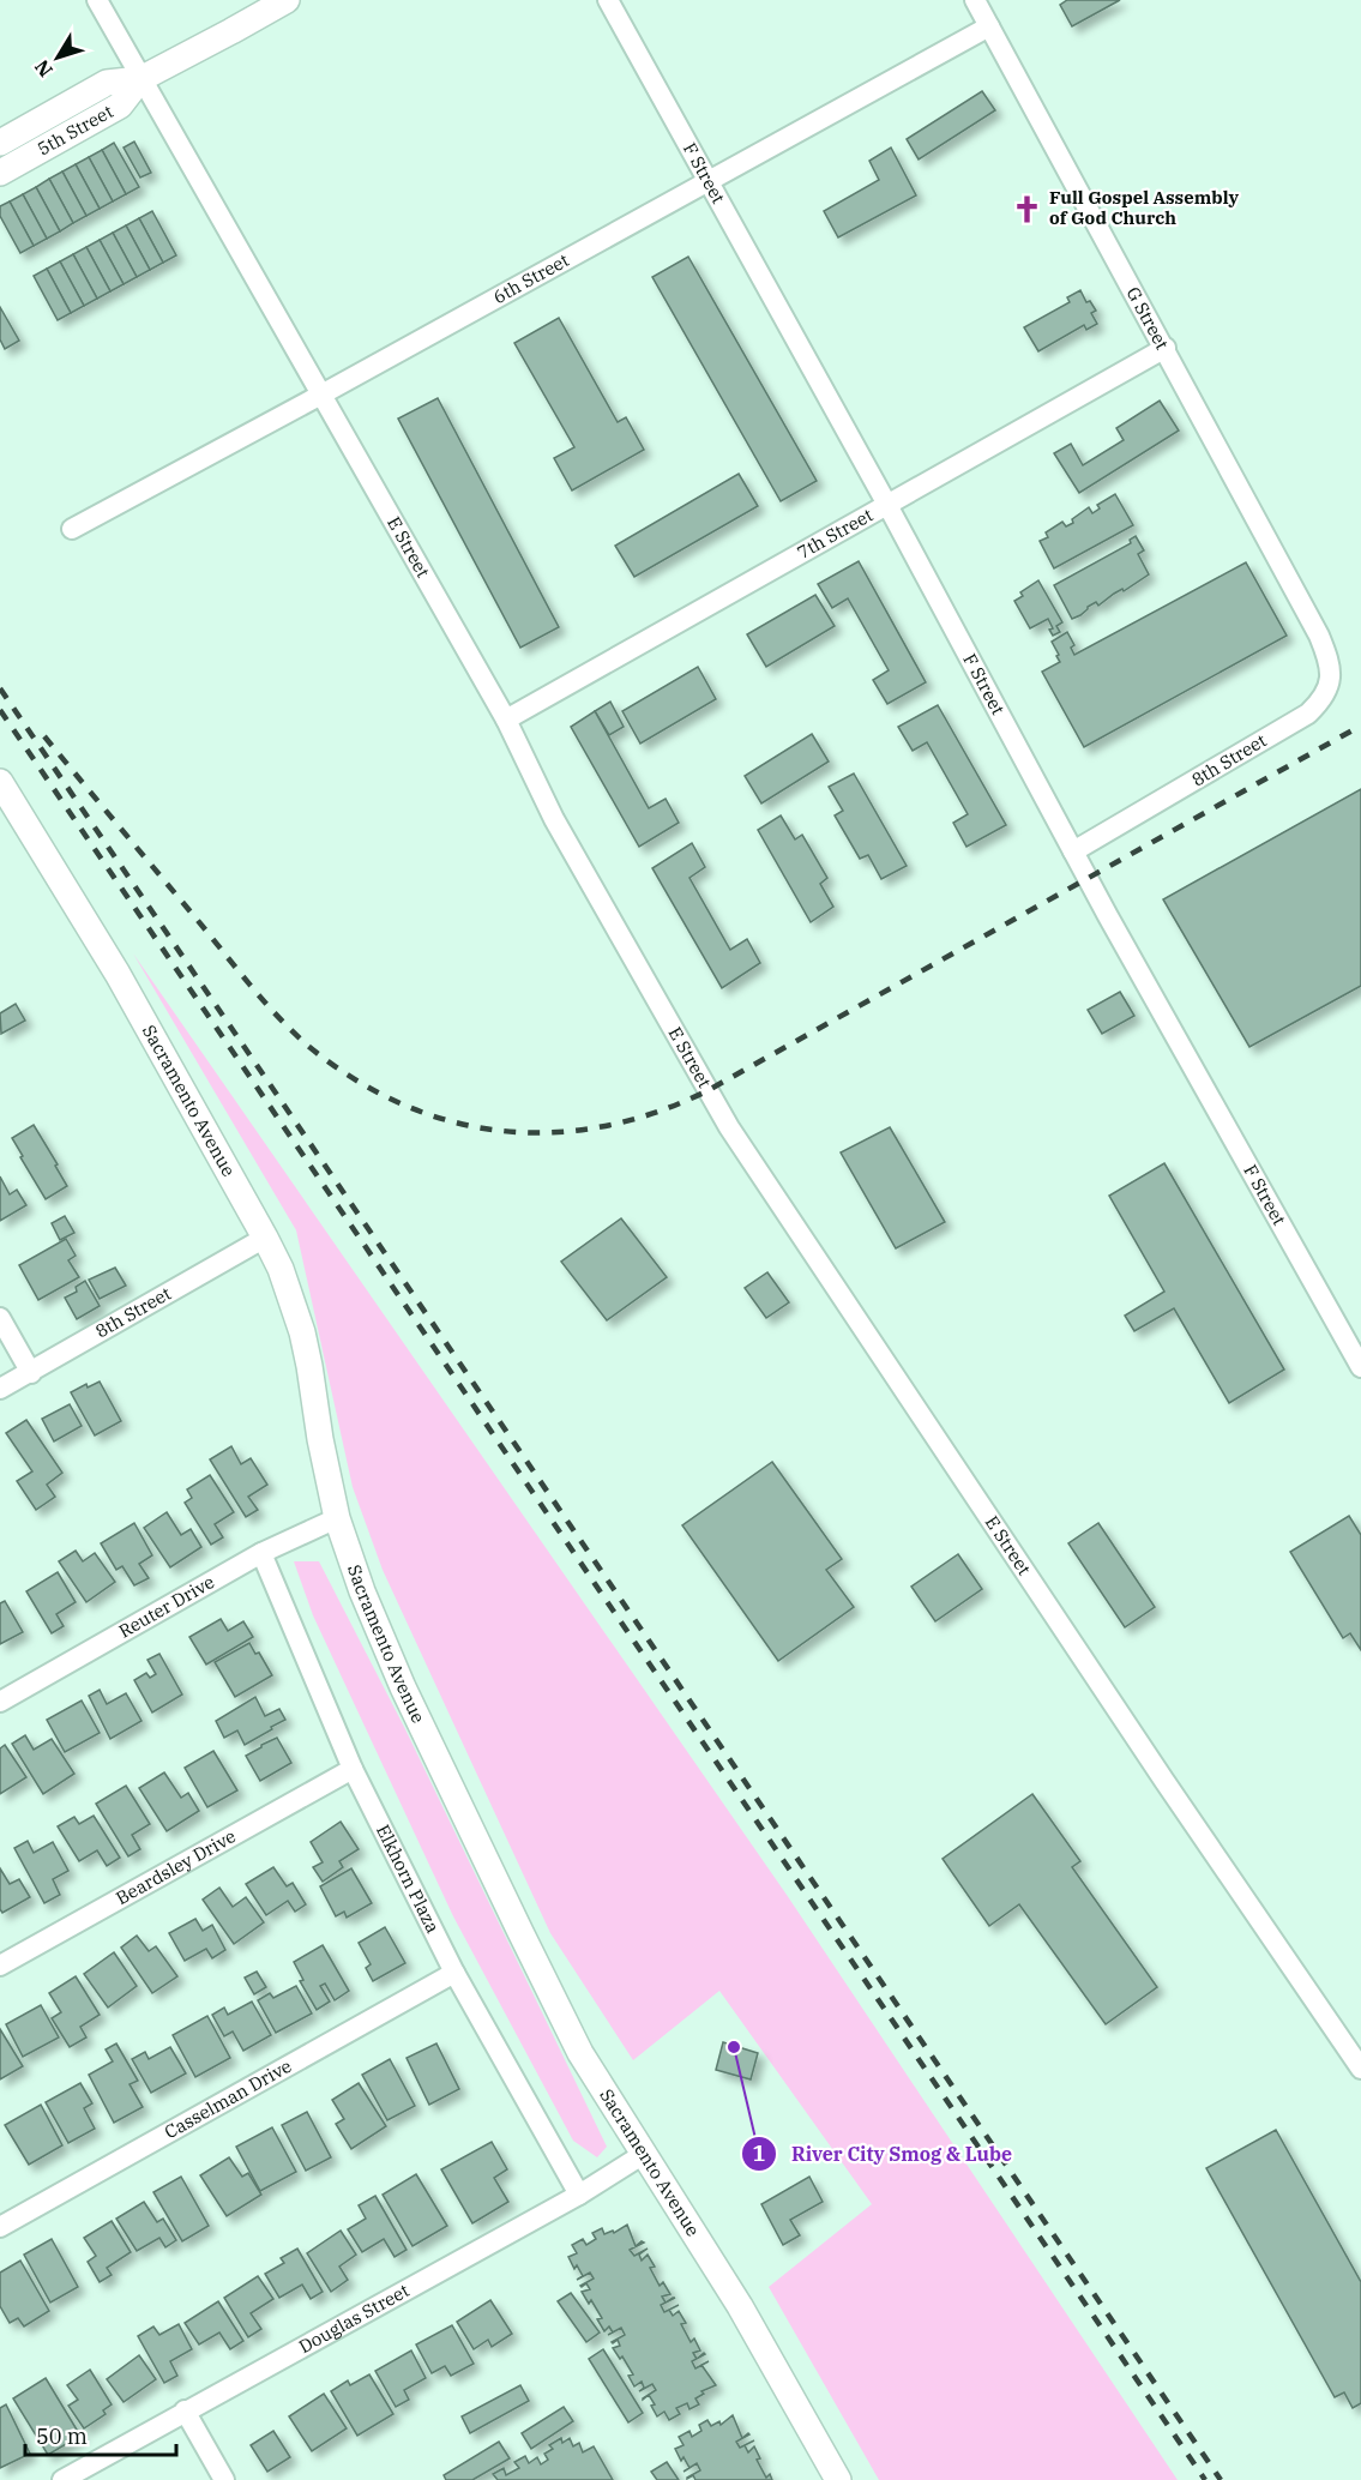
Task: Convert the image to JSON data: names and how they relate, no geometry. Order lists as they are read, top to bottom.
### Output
{
  "streets": {
    "main road": ["5th Street", "Sacramento Avenue"],
    "street": [
      "F Street",
      "6th Street",
      "G Street",
      "7th Street",
      "E Street",
      "8th Street",
      "Reuter Drive",
      "Beardsley Drive",
      "Elkhorn Plaza",
      "Casselman Drive",
      "Douglas Street"
    ]
  },
  "crossings": [
    ["5th Street", "E Street"],
    ["F Street", "6th Street"],
    ["F Street", "7th Street"],
    ["F Street", "8th Street"],
    ["6th Street", "G Street"],
    ["6th Street", "E Street"],
    ["G Street", "7th Street"],
    ["G Street", "8th Street"],
    ["7th Street", "E Street"],
    ["8th Street", "Sacramento Avenue"],
    ["Sacramento Avenue", "Reuter Drive"],
    ["Sacramento Avenue", "Douglas Street"],
    ["Reuter Drive", "Elkhorn Plaza"],
    ["Beardsley Drive", "Elkhorn Plaza"],
    ["Elkhorn Plaza", "Casselman Drive"],
    ["Elkhorn Plaza", "Douglas Street"]
  ],
  "places": {
    "church": ["Full Gospel Assembly of God Church"],
    "other": ["River City Smog & Lube"]
  },
  "scale_bar": "50 m",
  "north": "bottom left"
}
